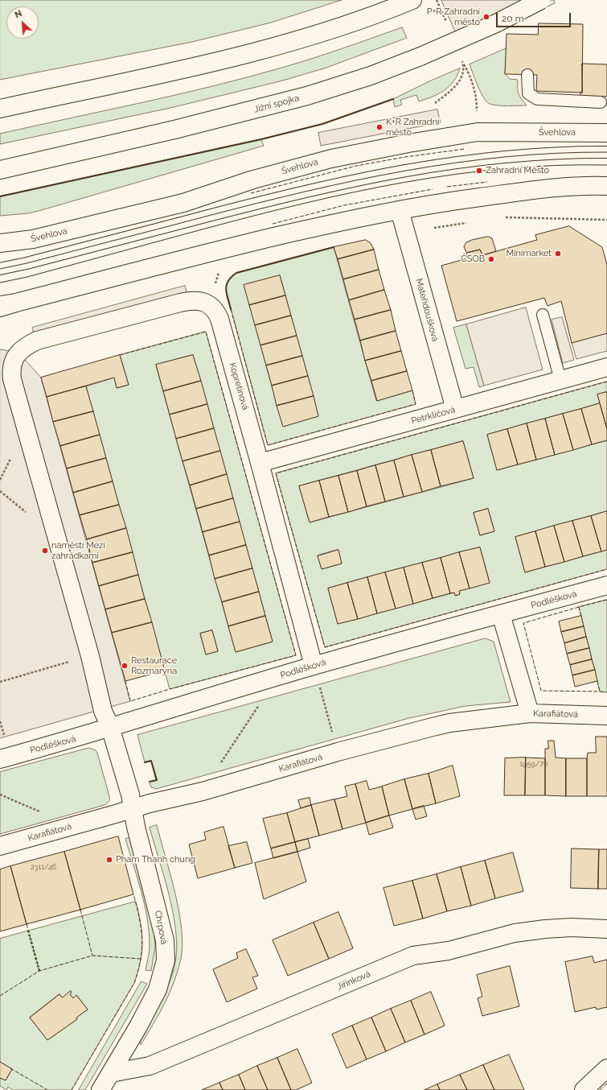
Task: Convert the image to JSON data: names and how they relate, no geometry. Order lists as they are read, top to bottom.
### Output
{
  "streets": {
    "main road": [
      "Jižní spojka",
      "Švehlova",
      "Mateřídoušková",
      "Kopretinová",
      "Petrklíčová",
      "Podléšková",
      "Karafiátová",
      "Chrpová",
      "Jiřinková"
    ]
  },
  "crossings": [
    ["Mateřídoušková", "Petrklíčová"],
    ["Kopretinová", "Petrklíčová"],
    ["Kopretinová", "Podléšková"],
    ["Kopretinová", "Chrpová"],
    ["Podléšková", "Chrpová"],
    ["Karafiátová", "Chrpová"],
    ["Chrpová", "Jiřinková"]
  ],
  "places": [
    "P+R Zahradní město",
    "K+R Zahradní město",
    "Zahradní Město",
    "Minimarket",
    "ČSOB",
    "náměstí Mezi zahrádkami",
    "Restaurace Rozmarýna",
    "Pham Thanh chung"
  ],
  "house_numbers": ["1959/70", "2311/46"],
  "scale_bar": "20 m",
  "north": "top left"
}
